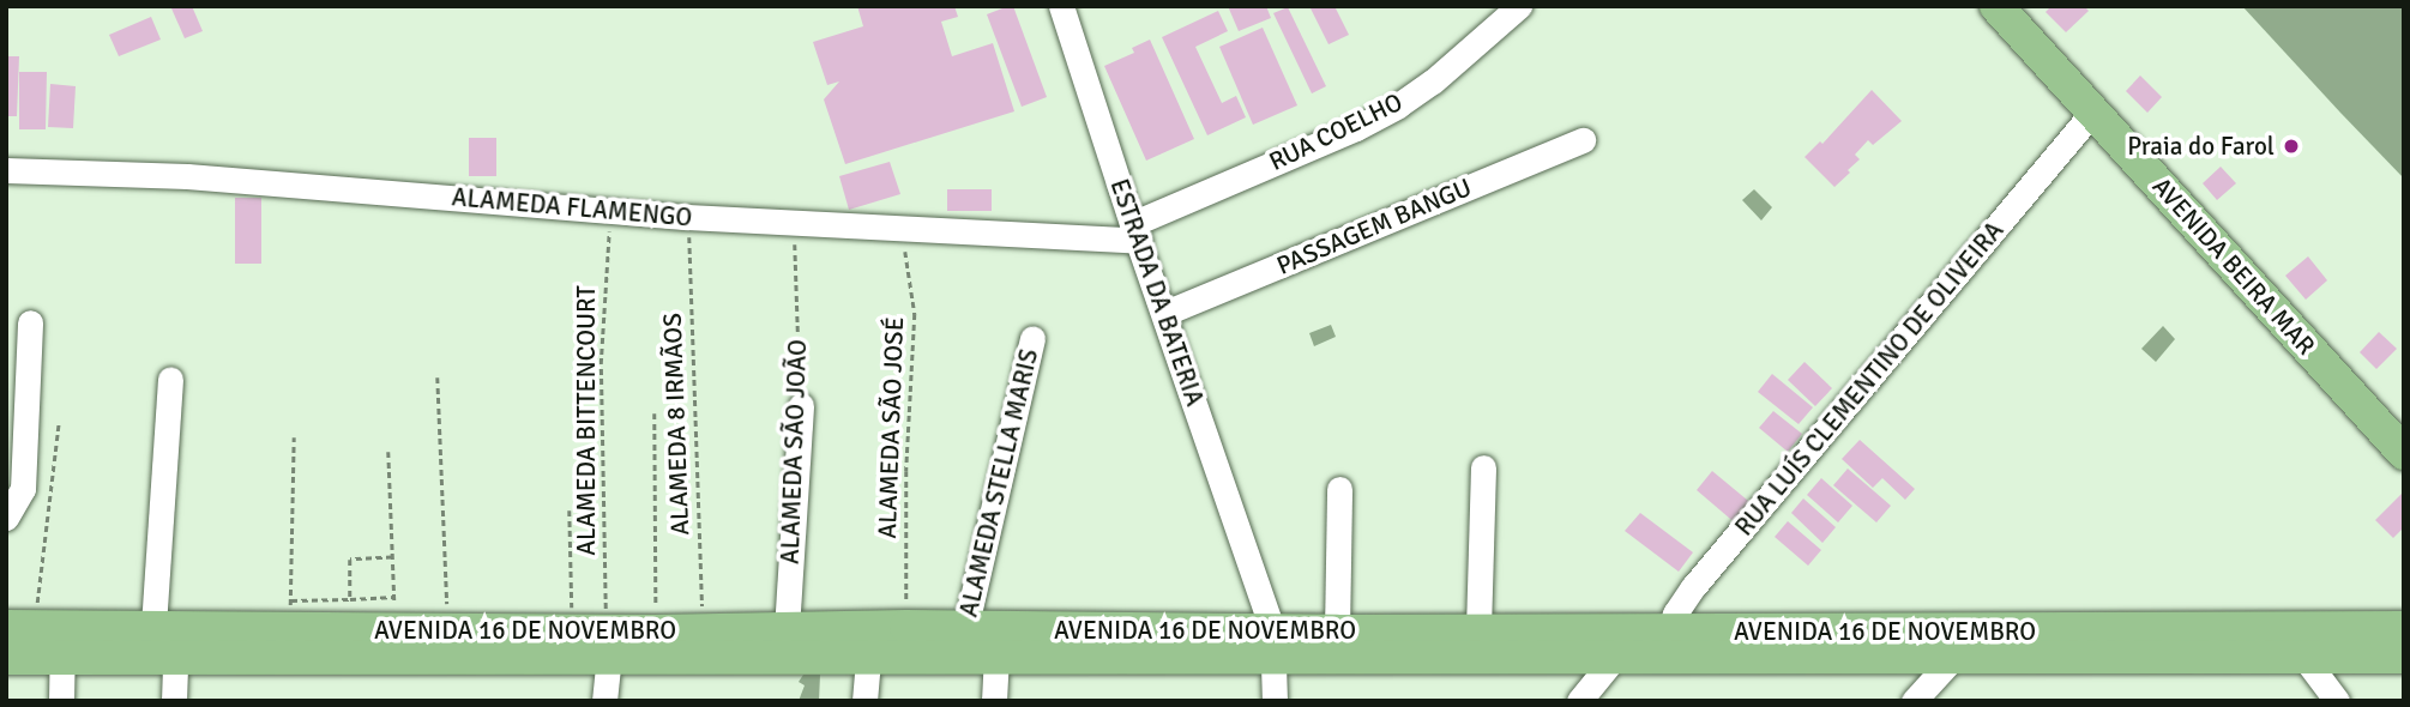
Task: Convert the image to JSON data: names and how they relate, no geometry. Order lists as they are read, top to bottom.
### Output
{
  "streets": {
    "main road": ["AVENIDA BEIRA MAR", "AVENIDA 16 DE NOVEMBRO"],
    "street": [
      "RUA COELHO",
      "ALAMEDA FLAMENGO",
      "PASSAGEM BANGU",
      "ESTRADA DA BATERIA",
      "RUA LUÍS CLEMENTINO DE OLIVEIRA",
      "ALAMEDA SÃO JOÃO",
      "ALAMEDA STELLA MARIS"
    ],
    "path": ["ALAMEDA BITTENCOURT", "ALAMEDA 8 IRMÃOS", "ALAMEDA SÃO JOSÉ"]
  },
  "crossings": [
    ["RUA COELHO", "ALAMEDA FLAMENGO"],
    ["RUA COELHO", "ESTRADA DA BATERIA"],
    ["ALAMEDA FLAMENGO", "ESTRADA DA BATERIA"],
    ["ALAMEDA FLAMENGO", "ALAMEDA BITTENCOURT"],
    ["ALAMEDA FLAMENGO", "ALAMEDA 8 IRMÃOS"],
    ["ALAMEDA FLAMENGO", "ALAMEDA SÃO JOSÉ"],
    ["ALAMEDA FLAMENGO", "ALAMEDA SÃO JOÃO"],
    ["PASSAGEM BANGU", "ESTRADA DA BATERIA"],
    ["AVENIDA BEIRA MAR", "RUA LUÍS CLEMENTINO DE OLIVEIRA"],
    ["ESTRADA DA BATERIA", "AVENIDA 16 DE NOVEMBRO"],
    ["RUA LUÍS CLEMENTINO DE OLIVEIRA", "AVENIDA 16 DE NOVEMBRO"],
    ["ALAMEDA BITTENCOURT", "AVENIDA 16 DE NOVEMBRO"],
    ["ALAMEDA 8 IRMÃOS", "AVENIDA 16 DE NOVEMBRO"],
    ["ALAMEDA SÃO JOSÉ", "AVENIDA 16 DE NOVEMBRO"],
    ["ALAMEDA SÃO JOÃO", "AVENIDA 16 DE NOVEMBRO"],
    ["ALAMEDA STELLA MARIS", "AVENIDA 16 DE NOVEMBRO"]
  ],
  "places": ["Praia do Farol"]
}
